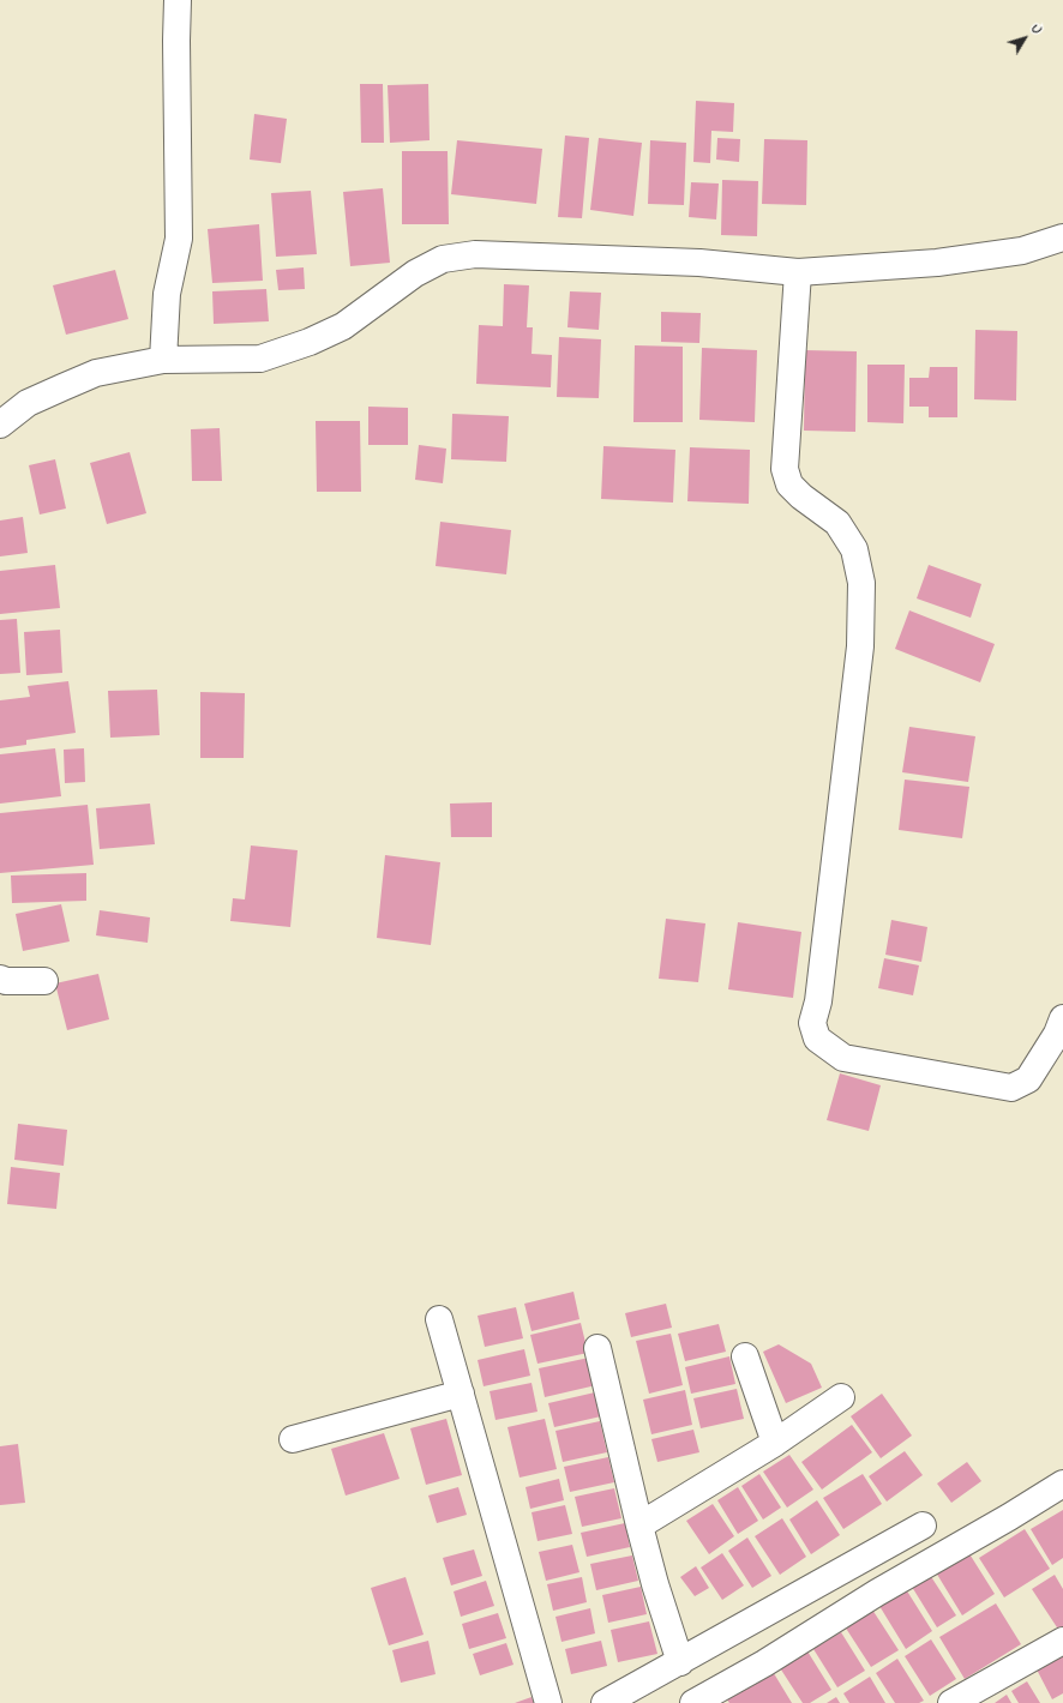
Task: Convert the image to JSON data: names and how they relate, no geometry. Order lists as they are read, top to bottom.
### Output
{
  "north": "top right"
}
